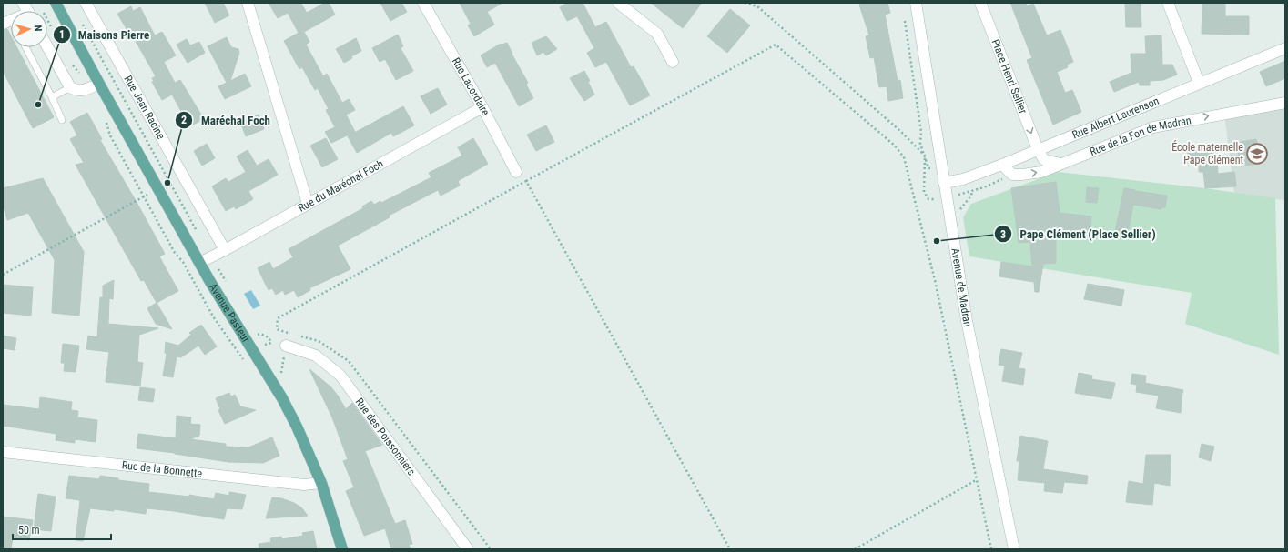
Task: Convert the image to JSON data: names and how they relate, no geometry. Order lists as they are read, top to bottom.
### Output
{
  "streets": {
    "main road": ["Avenue Pasteur"],
    "street": [
      "Place Henri Sellier",
      "Rue Lacordaire",
      "Rue Jean Racine",
      "Rue Albert Laurenson",
      "Rue de la Fon de Madran",
      "Rue du Maréchal Foch",
      "Avenue de Madran",
      "Rue des Poissonniers",
      "Rue de la Bonnette"
    ]
  },
  "crossings": [
    ["Place Henri Sellier", "Rue Albert Laurenson"],
    ["Rue Lacordaire", "Rue du Maréchal Foch"],
    ["Rue Jean Racine", "Rue du Maréchal Foch"],
    ["Rue Albert Laurenson", "Rue de la Fon de Madran"],
    ["Rue Albert Laurenson", "Avenue de Madran"],
    ["Rue du Maréchal Foch", "Avenue Pasteur"],
    ["Avenue Pasteur", "Rue de la Bonnette"]
  ],
  "one_way": ["Place Henri Sellier", "Rue de la Fon de Madran"],
  "places": {
    "other": ["Maisons Pierre", "Maréchal Foch", "Pape Clément (Place Sellier)"],
    "school or university": ["École maternelle Pape Clément"]
  },
  "scale_bar": "50 m",
  "north": "right"
}
